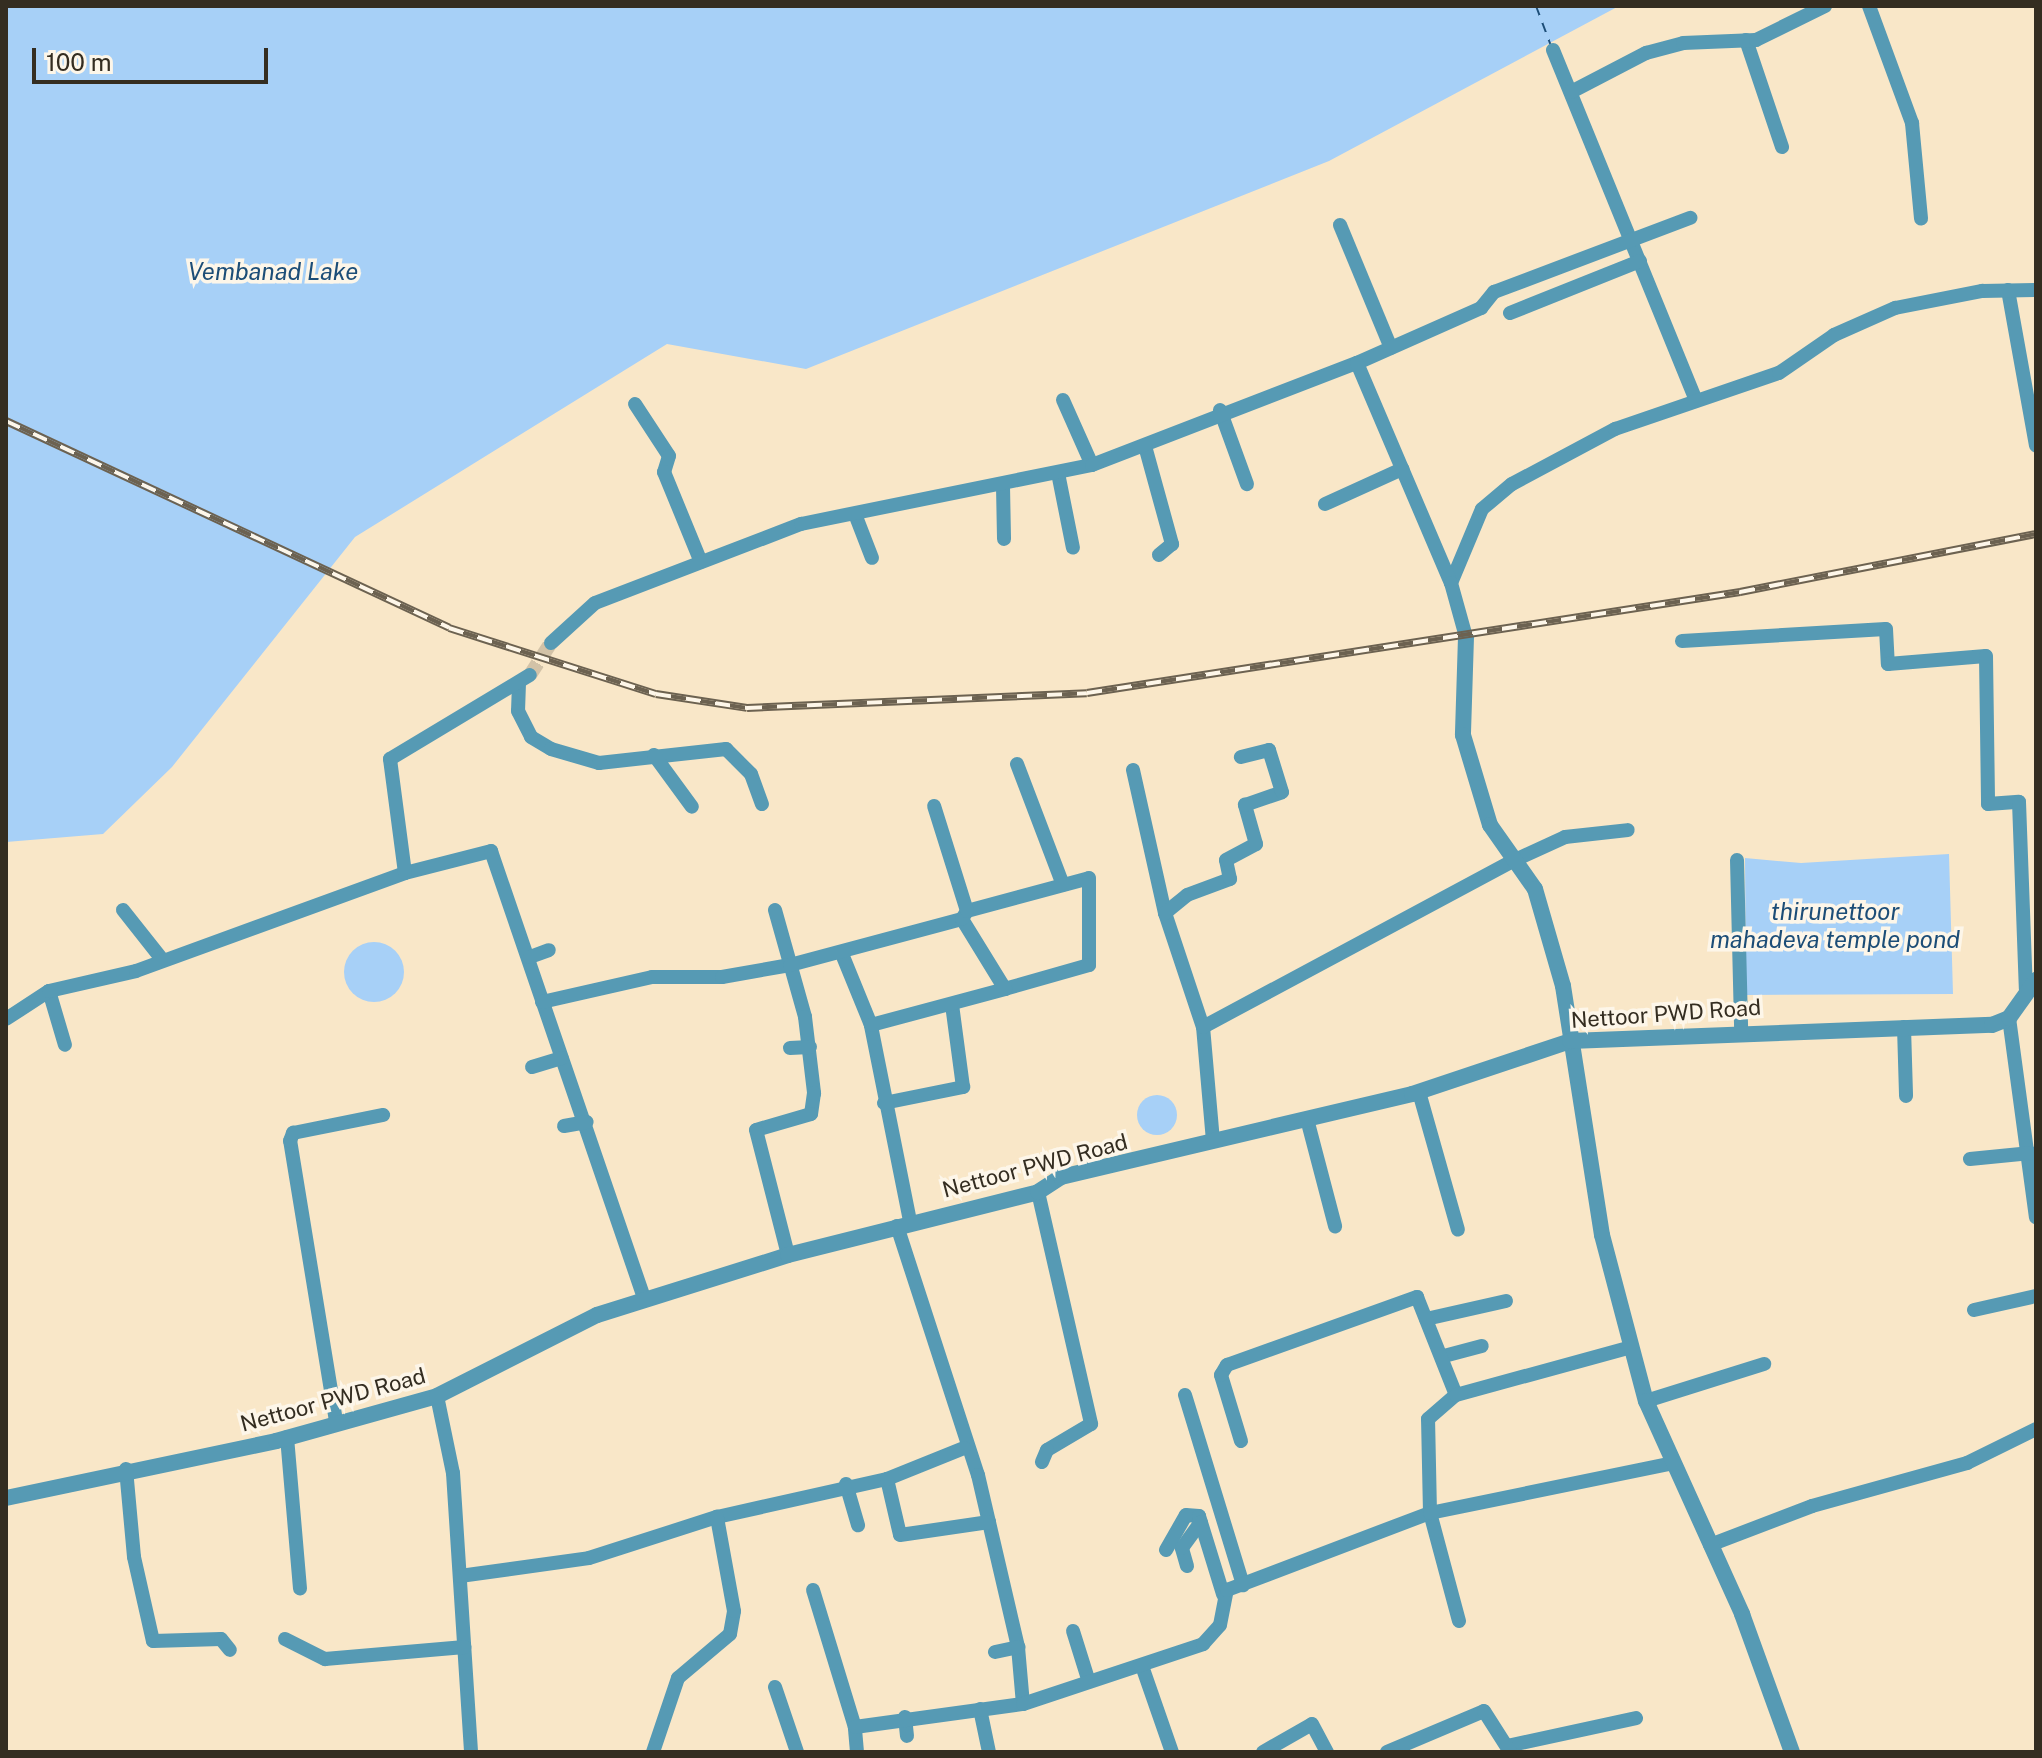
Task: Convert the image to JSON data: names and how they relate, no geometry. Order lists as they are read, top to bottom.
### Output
{
  "streets": {
    "street": ["Nettoor PWD Road"]
  },
  "water": ["Vembanad Lake", "thirunettoor mahadeva temple pond"],
  "scale_bar": "100 m"
}
